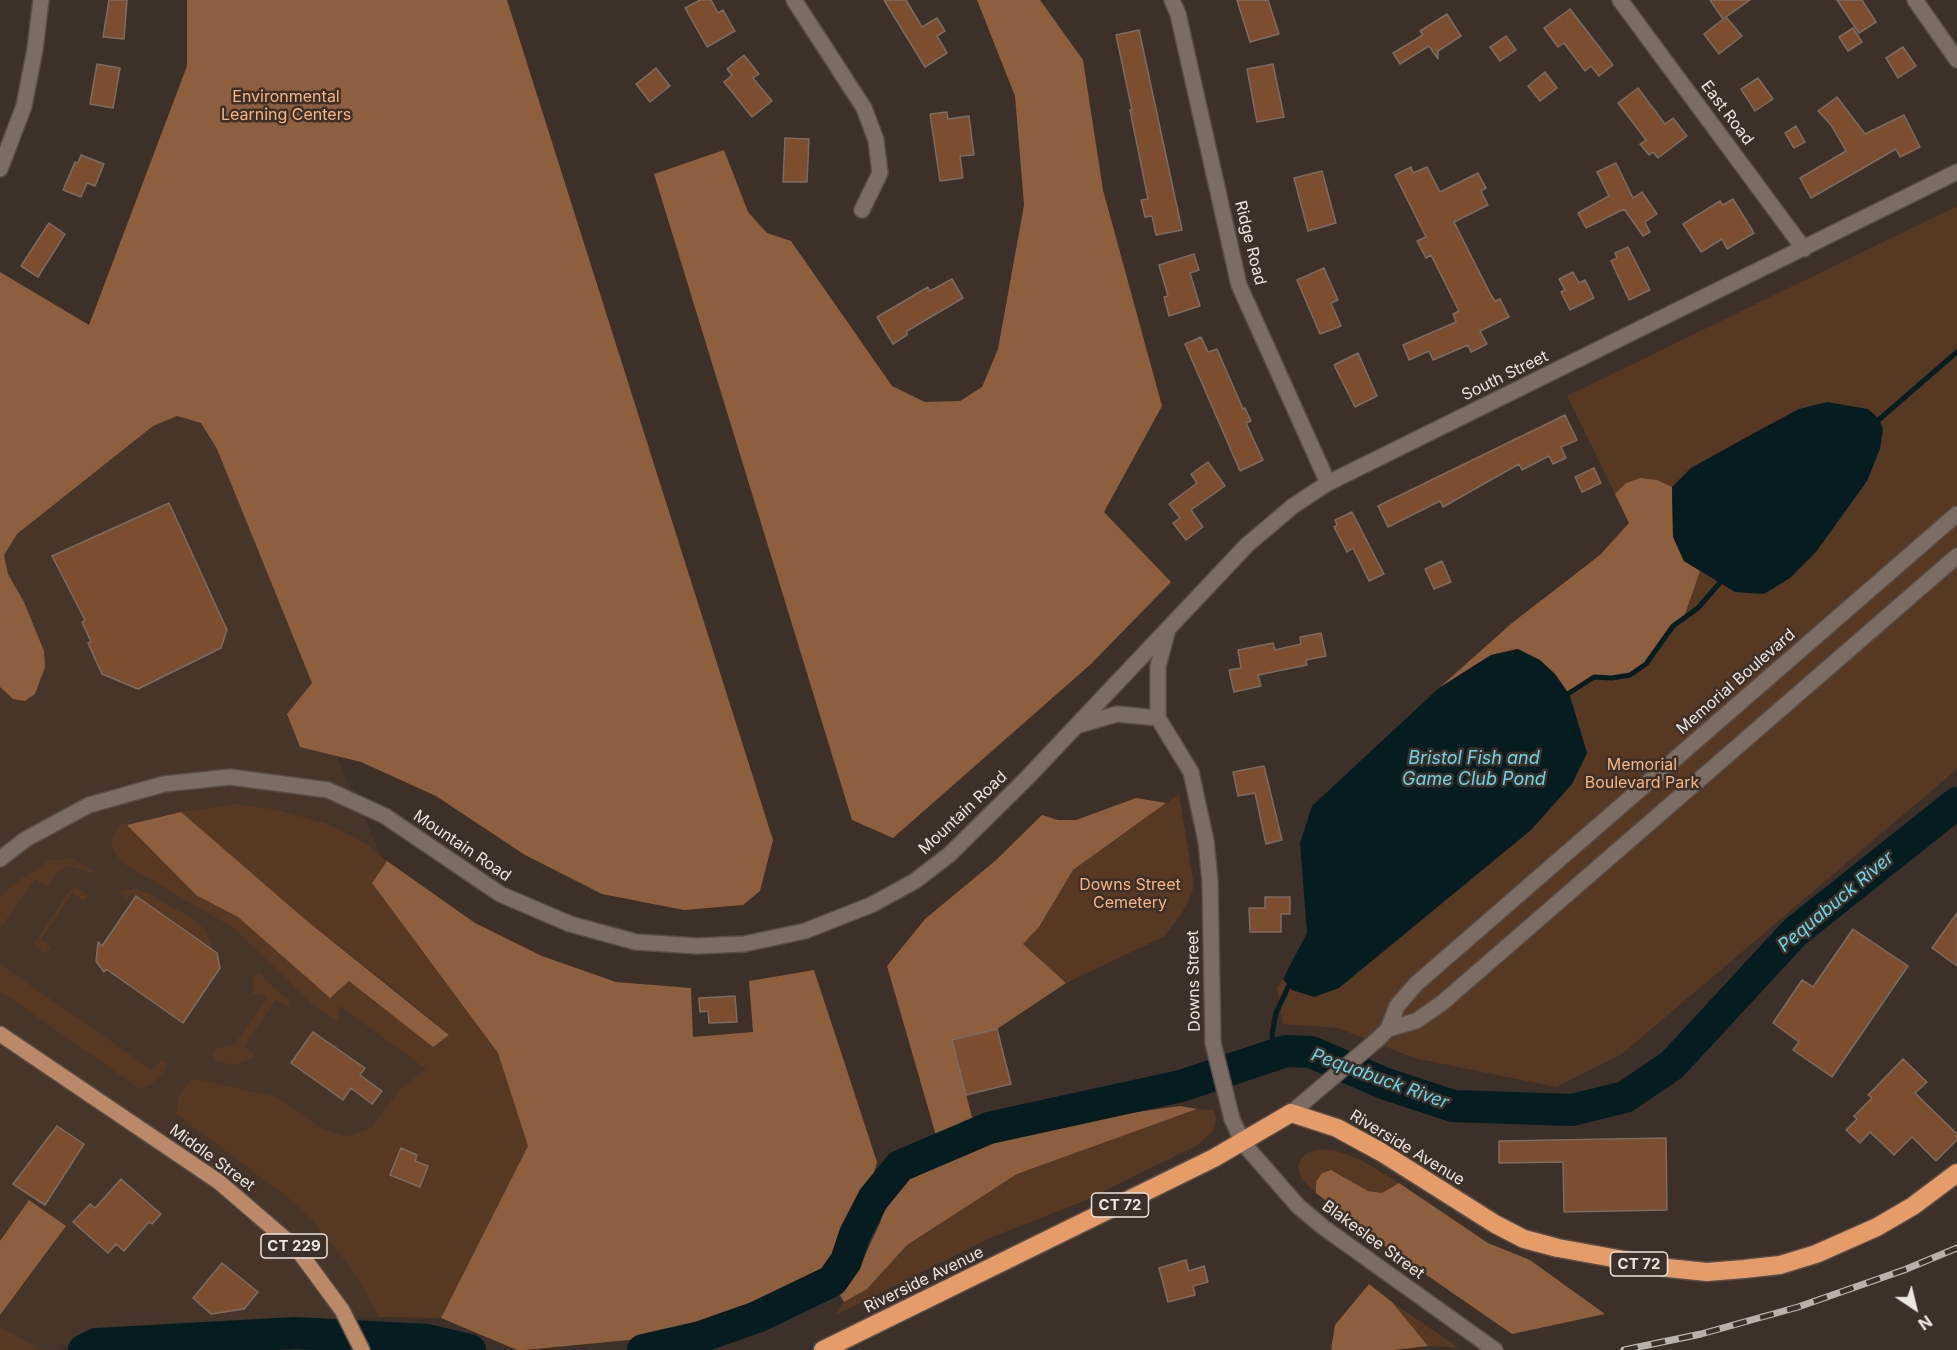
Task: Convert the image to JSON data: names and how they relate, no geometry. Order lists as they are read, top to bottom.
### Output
{
  "streets": {
    "highway": ["Riverside Avenue", "CT 72"],
    "main road": [
      "East Road",
      "Ridge Road",
      "South Street",
      "Memorial Boulevard",
      "Mountain Road",
      "Downs Street",
      "Middle Street",
      "Blakeslee Street",
      "CT 229"
    ]
  },
  "crossings": [
    ["East Road", "South Street"],
    ["Ridge Road", "South Street"],
    ["South Street", "Mountain Road"],
    ["Memorial Boulevard", "Riverside Avenue"],
    ["Downs Street", "Riverside Avenue"],
    ["Downs Street", "Blakeslee Street"],
    ["Riverside Avenue", "Blakeslee Street"]
  ],
  "water": ["Bristol Fish and Game Club Pond", "Pequabuck River"],
  "parks": ["Environmental Learning Centers", "Memorial Boulevard Park", "Downs Street Cemetery"],
  "north": "bottom right"
}
